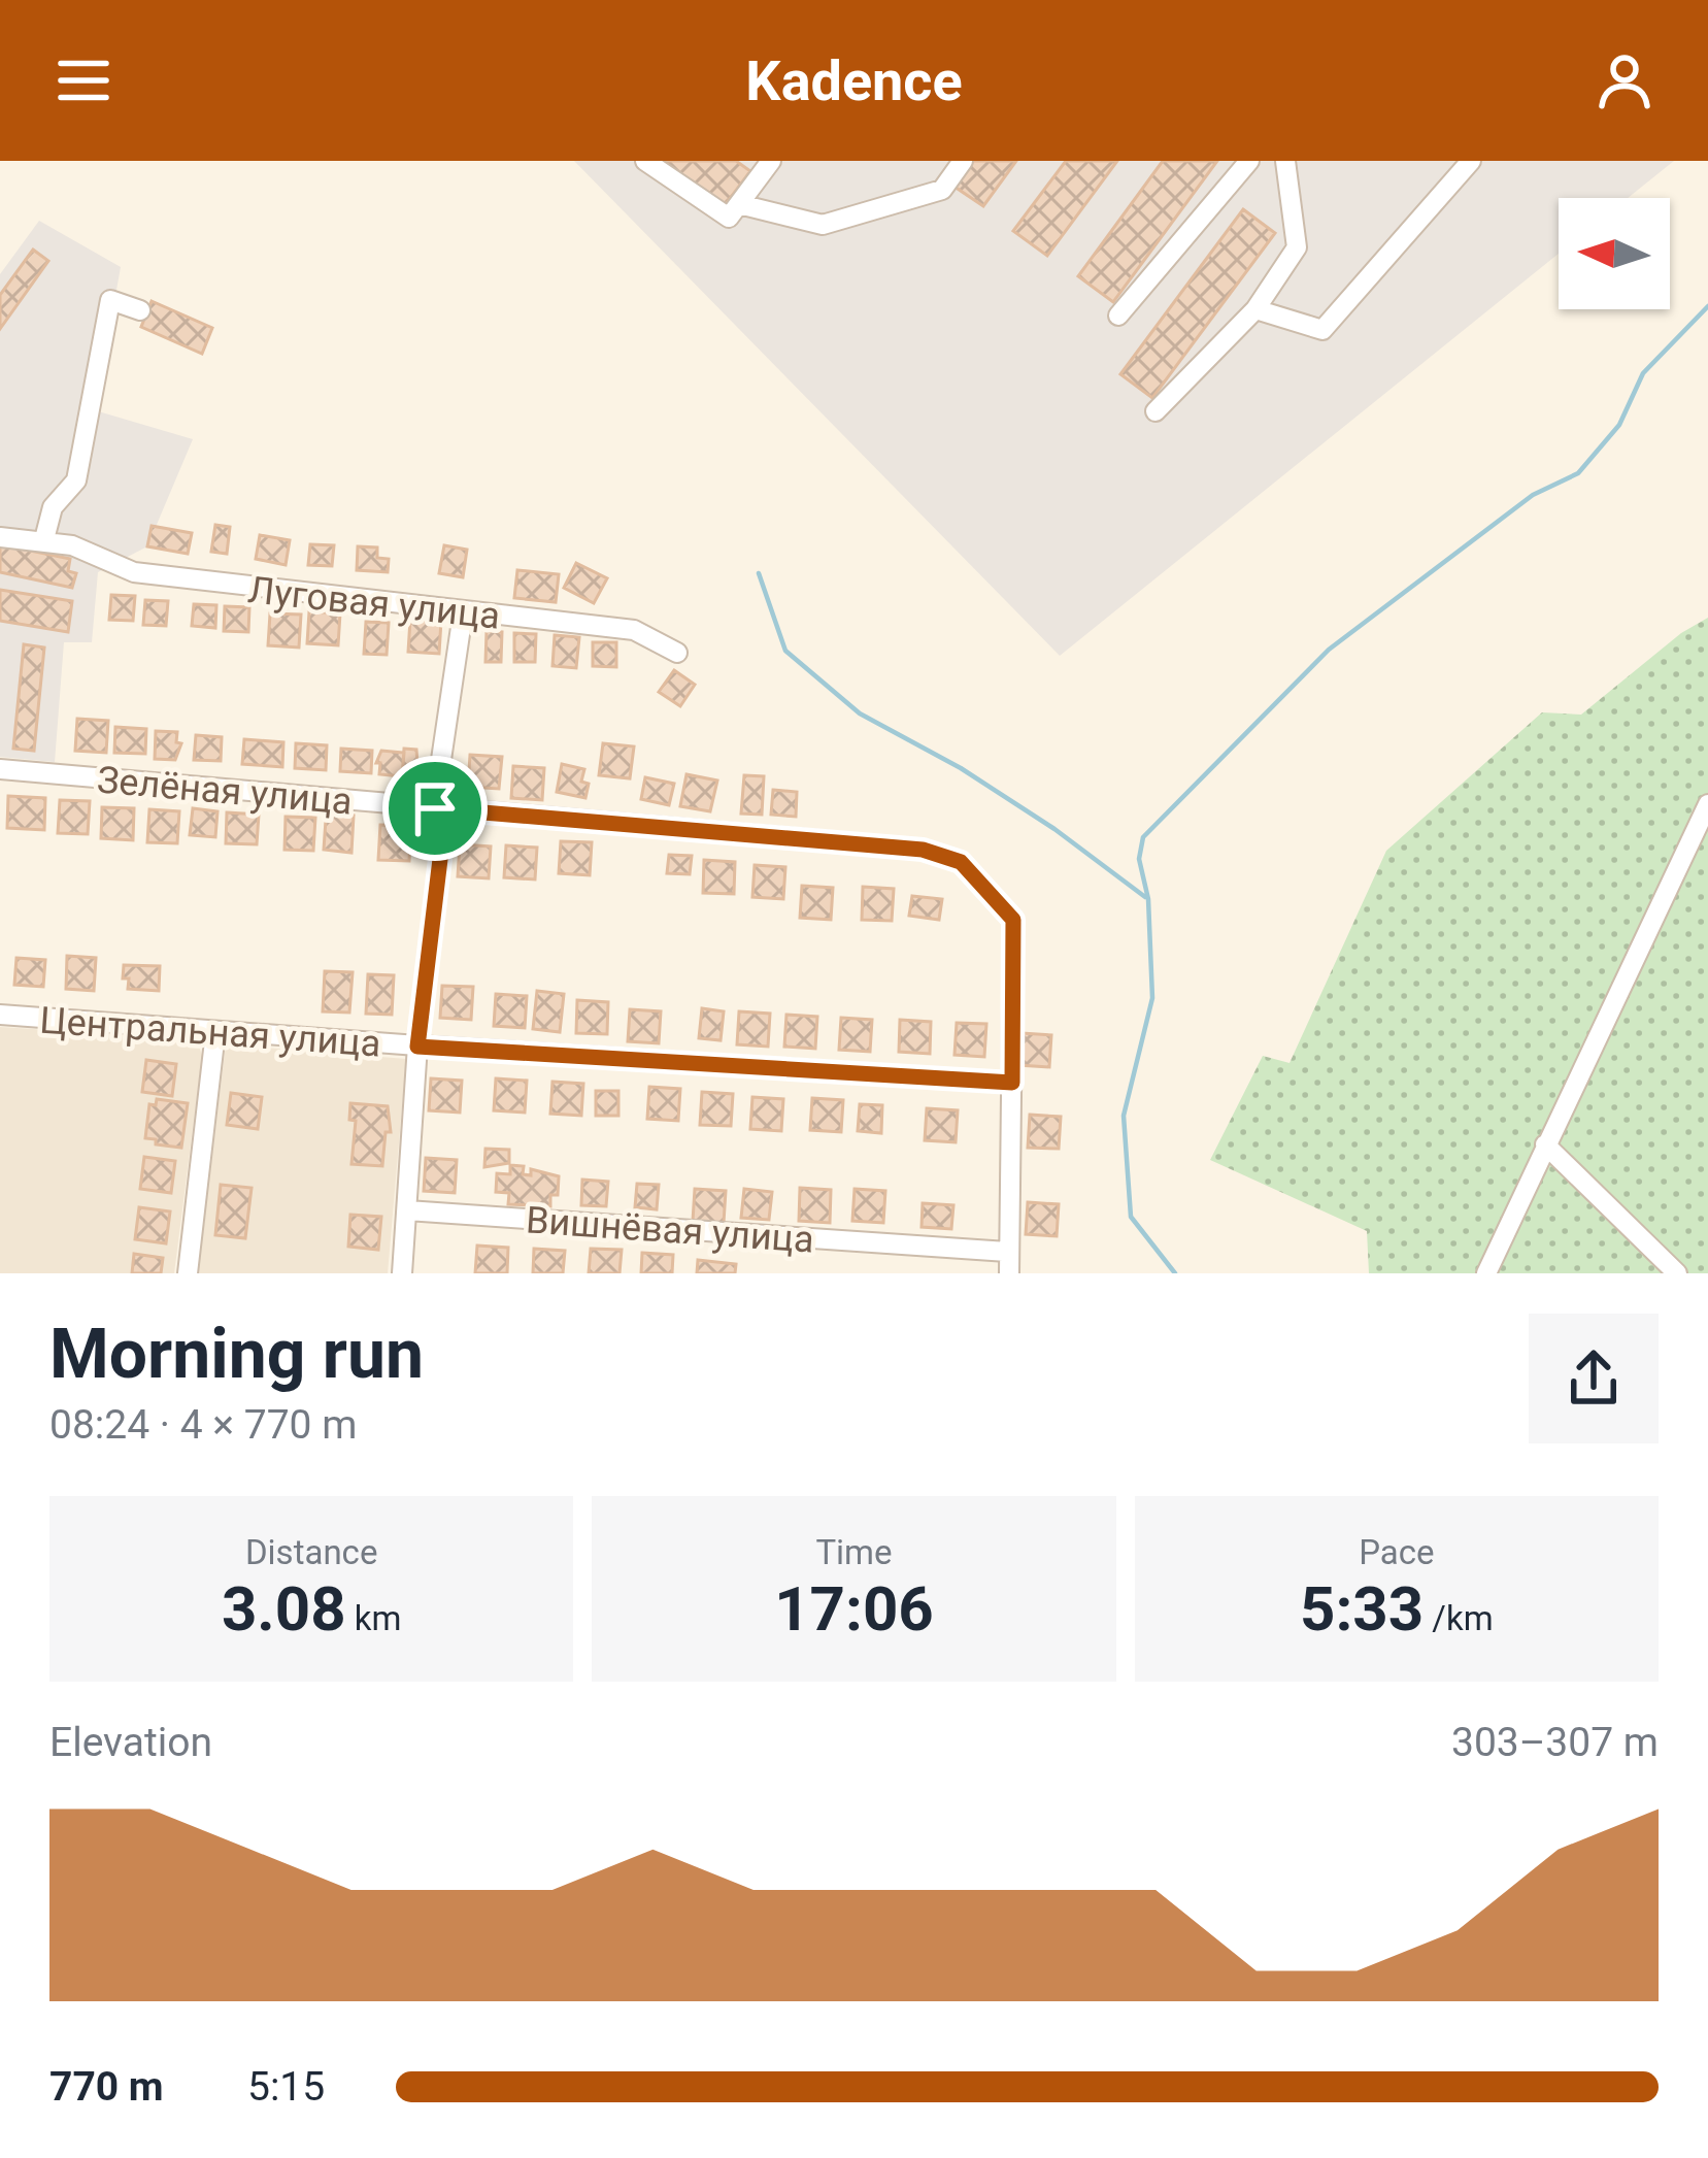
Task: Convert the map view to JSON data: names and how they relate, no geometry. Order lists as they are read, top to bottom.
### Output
{
  "streets": {
    "street": [
      "Луговая улица",
      "Зелёная улица",
      "Центральная улица",
      "Вишнёвая улица"
    ]
  },
  "crossings": [
    ["Зелёная улица", "Центральная улица"]
  ],
  "north": "left",
  "page": {
    "header": "Kadence",
    "heading": ["Morning run", "08:24 · 4 × 770 m"],
    "stats": [
      ["Distance", "3.08 km"],
      ["Time", "17:06"],
      ["Pace", "5:33 /km"]
    ],
    "chart": ["Elevation", "303–307 m"],
    "list": [
      {
        "name": "770 m",
        "note": "5:15"
      }
    ]
  }
}
